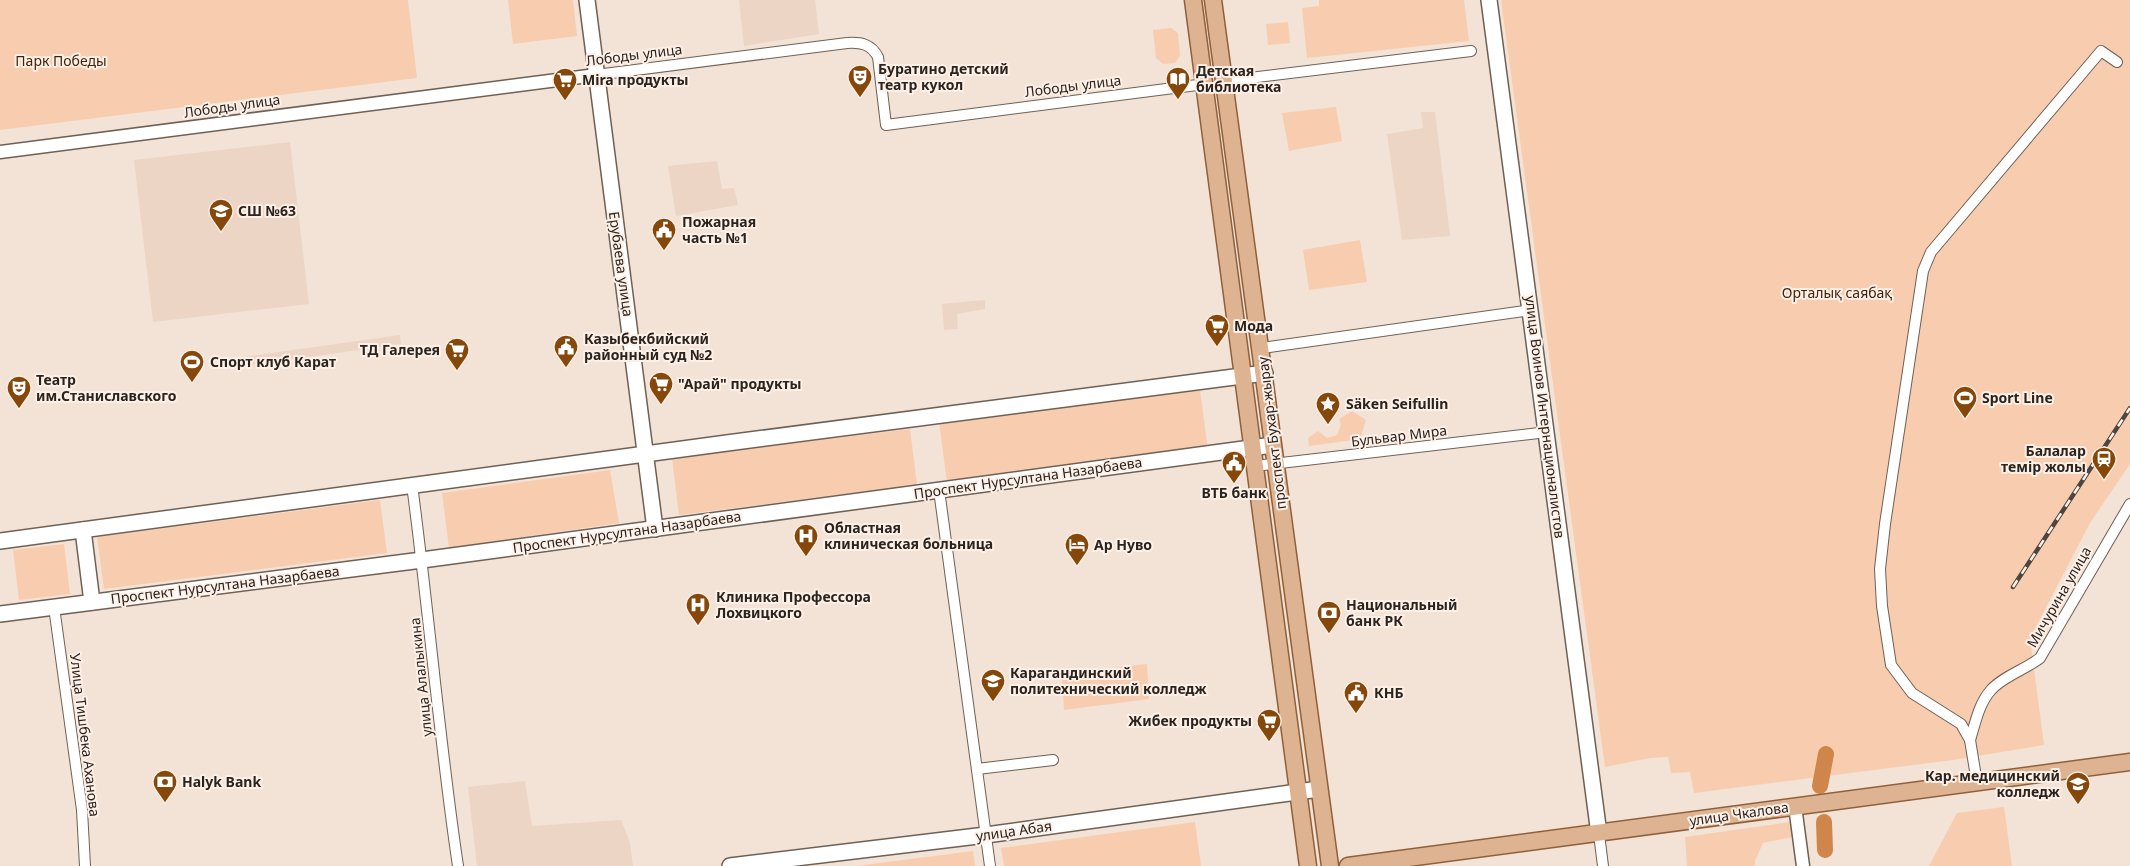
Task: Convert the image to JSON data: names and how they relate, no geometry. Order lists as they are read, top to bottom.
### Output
{
  "streets": {
    "main road": [
      "Ерубаева улица",
      "улица Воинов Интернационалистов",
      "проспект Бухар-жырау",
      "Проспект Нурсултана Назарбаева",
      "улица Чкалова",
      "улица Абая"
    ],
    "street": [
      "Лободы улица",
      "Бульвар Мира",
      "Мичурина улица",
      "улица Алалыкина",
      "Улица Тишбека Аханова"
    ]
  },
  "crossings": [
    ["Лободы улица", "Ерубаева улица"],
    ["Лободы улица", "проспект Бухар-жырау"],
    ["Ерубаева улица", "Проспект Нурсултана Назарбаева"],
    ["улица Воинов Интернационалистов", "Бульвар Мира"],
    ["улица Воинов Интернационалистов", "улица Чкалова"],
    ["проспект Бухар-жырау", "Бульвар Мира"],
    ["проспект Бухар-жырау", "Проспект Нурсултана Назарбаева"],
    ["проспект Бухар-жырау", "улица Абая"],
    ["Проспект Нурсултана Назарбаева", "улица Алалыкина"],
    ["Проспект Нурсултана Назарбаева", "Улица Тишбека Аханова"]
  ],
  "parks": ["Парк Победы", "Орталық саябақ"],
  "places": {
    "theatre": ["Буратино детский театр кукол", "Театр им.Станиславского"],
    "library": ["Детская библиотека"],
    "supermarket": [
      "Mira продукты",
      "Мода",
      "ТД Галерея",
      "\"Арай\" продукты",
      "Жибек продукты"
    ],
    "school or university": ["СШ №63", "Карагандинский политехнический колледж", "Кар. медицинский колледж"],
    "public building": [
      "Пожарная часть №1",
      "Казыбекбийский районный суд №2",
      "ВТБ банк",
      "КНБ"
    ],
    "sports": ["Спорт клуб Карат", "Sport Line"],
    "place": ["Säken Seifullin"],
    "station": ["Балалар темір жолы"],
    "hospital": ["Областная клиническая больница", "Клиника Профессора Лохвицкого"],
    "hotel": ["Ар Нуво"],
    "bank": ["Национальный банк РК", "Halyk Bank"]
  }
}
